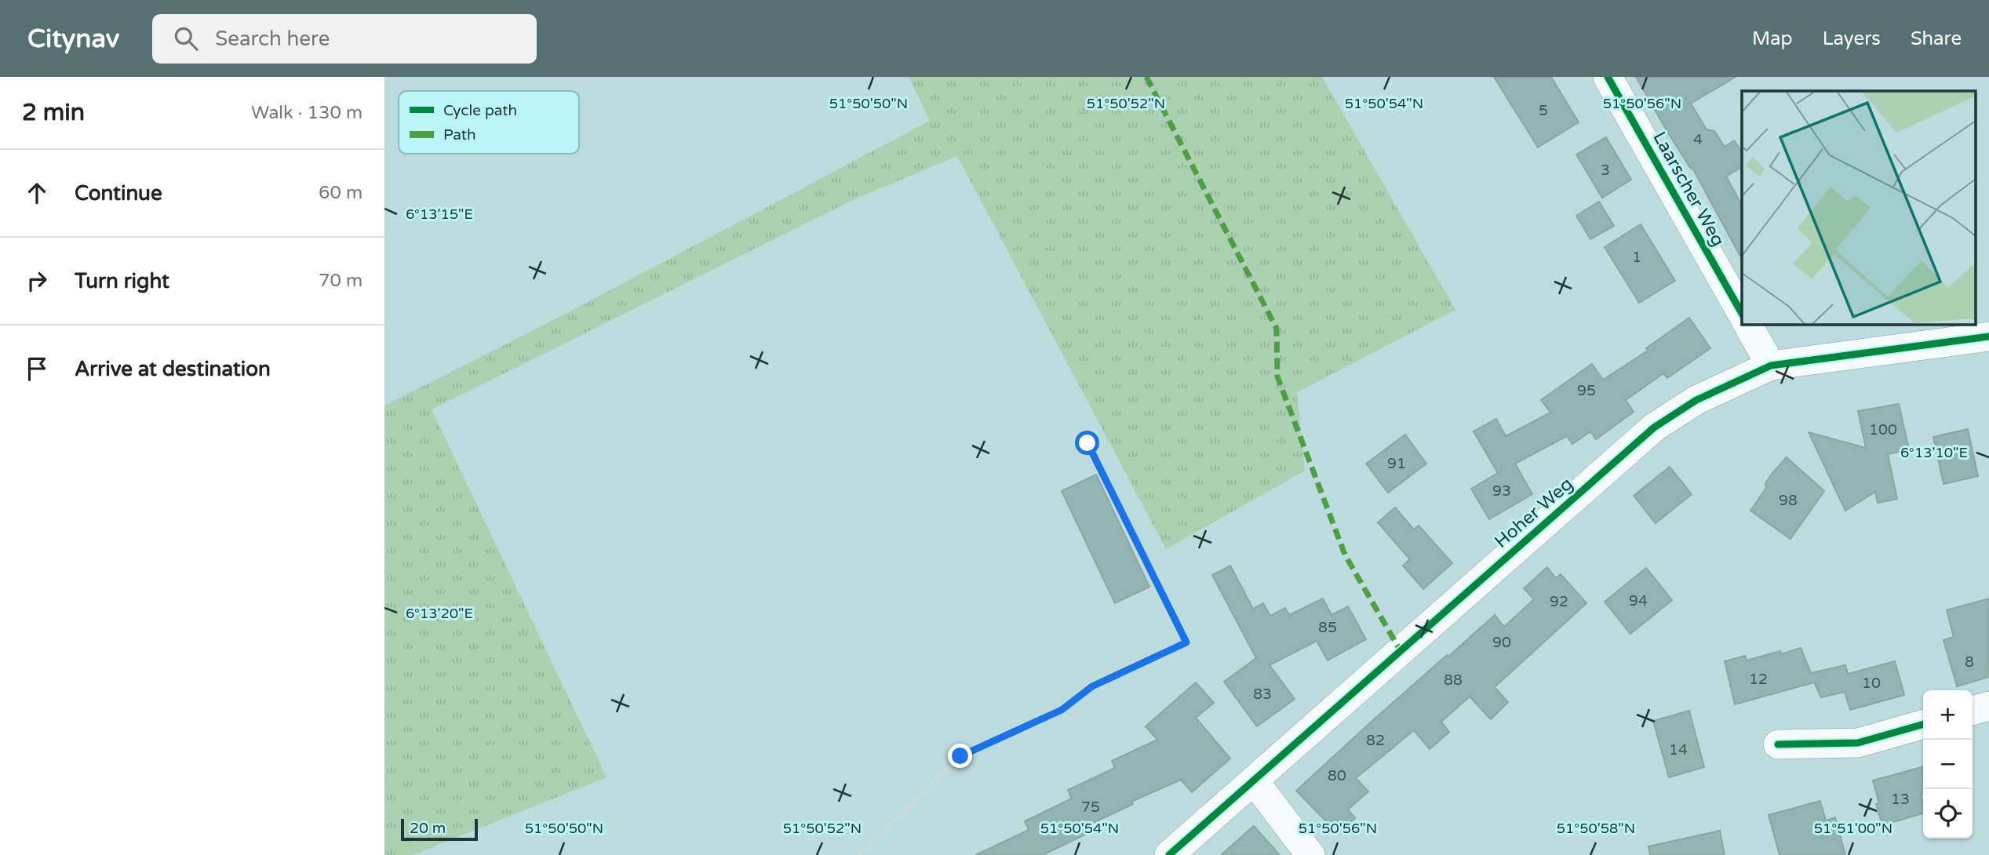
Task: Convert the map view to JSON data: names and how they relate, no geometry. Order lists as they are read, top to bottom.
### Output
{
  "streets": {
    "street": ["Laarscher Weg", "Hoher Weg"]
  },
  "house_numbers": [
    "5",
    "4",
    "3",
    "1",
    "95",
    "100",
    "91",
    "93",
    "98",
    "94",
    "92",
    "85",
    "90",
    "8",
    "12",
    "88",
    "10",
    "83",
    "82",
    "14",
    "80",
    "13",
    "75"
  ],
  "legend": ["Cycle path", "Path"],
  "scale_bar": "20 m",
  "page": {
    "header": "Citynav",
    "search": "Search here",
    "nav": ["Map", "Layers", "Share"],
    "heading": ["2 min", "Walk · 130 m"],
    "list": [
      ["Continue", "60 m"],
      ["Turn right", "70 m"],
      "Arrive at destination"
    ],
    "map_buttons": ["+", "−"],
    "scale": "20 m"
  },
  "coordinates": [
    "51°50'50\"N",
    "51°50'52\"N",
    "51°50'54\"N",
    "51°50'56\"N",
    "6°13'15\"E",
    "6°13'10\"E",
    "6°13'20\"E",
    "51°50'58\"N",
    "51°51'00\"N"
  ]
}
